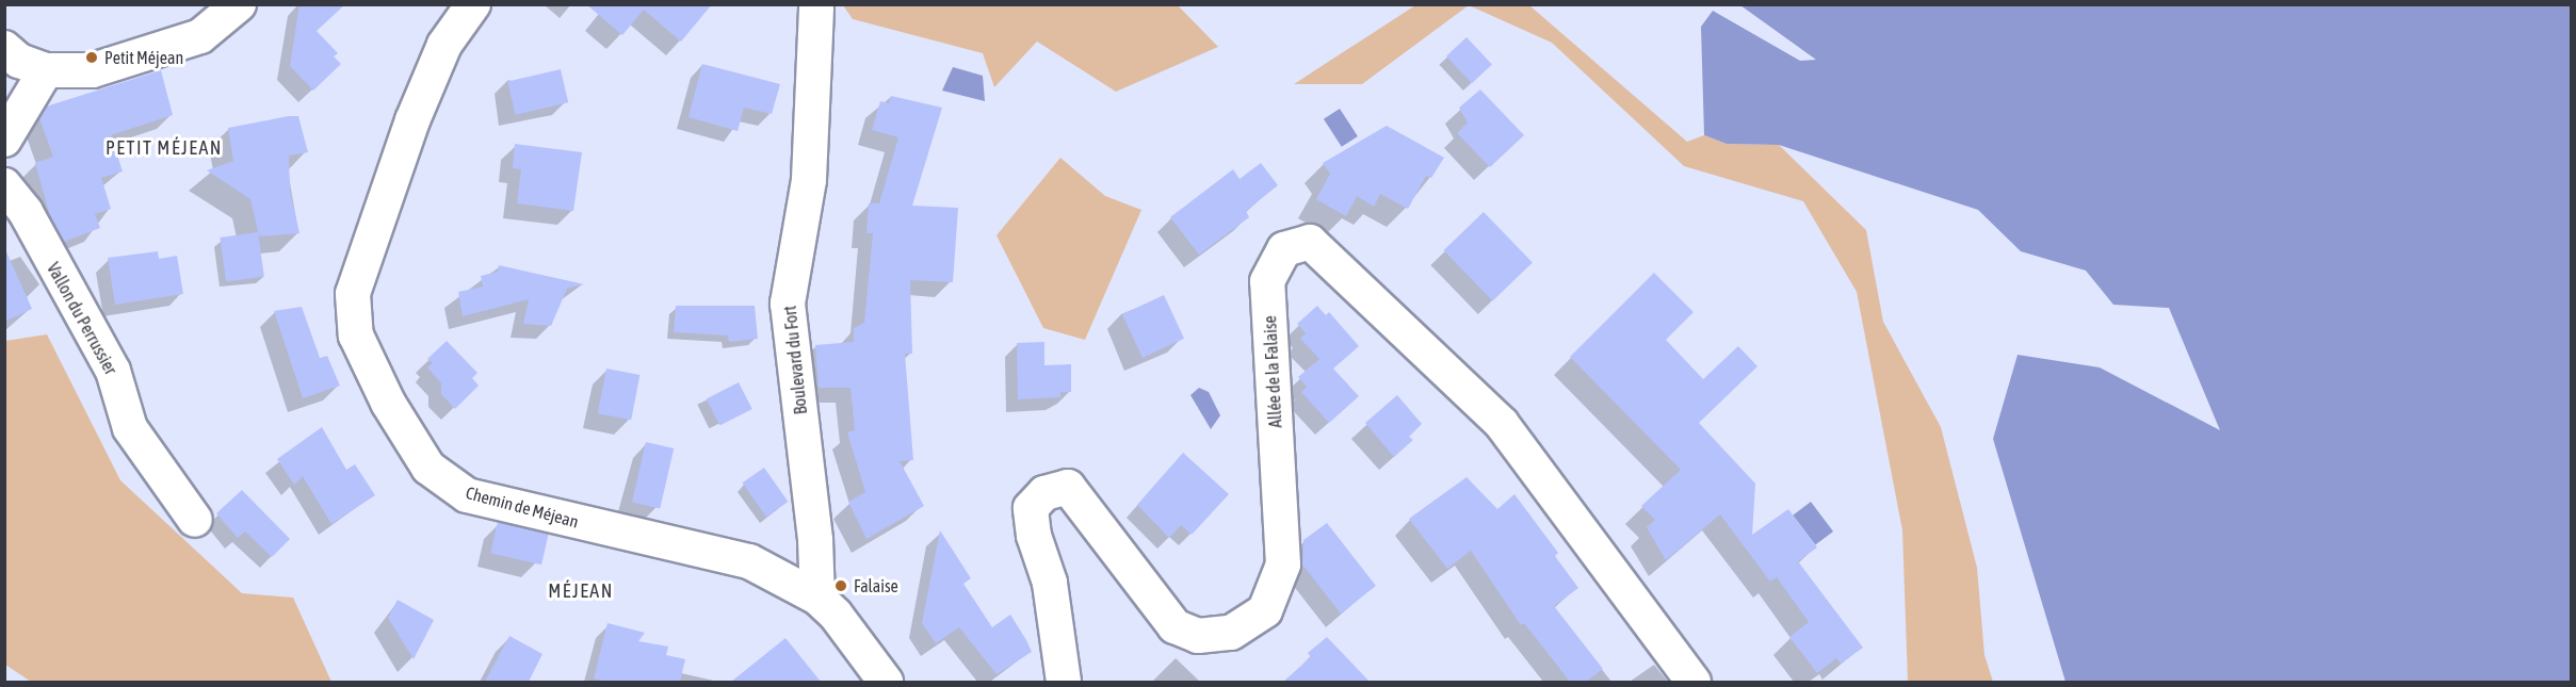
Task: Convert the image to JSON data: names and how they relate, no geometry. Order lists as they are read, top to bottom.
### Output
{
  "streets": {
    "street": [
      "Vallon du Perrussier",
      "Boulevard du Fort",
      "Allée de la Falaise",
      "Chemin de Méjean"
    ]
  },
  "crossings": [
    ["Boulevard du Fort", "Chemin de Méjean"]
  ],
  "districts": ["PETIT MÉJEAN", "MÉJEAN"],
  "places": ["Petit Méjean", "Falaise"]
}
